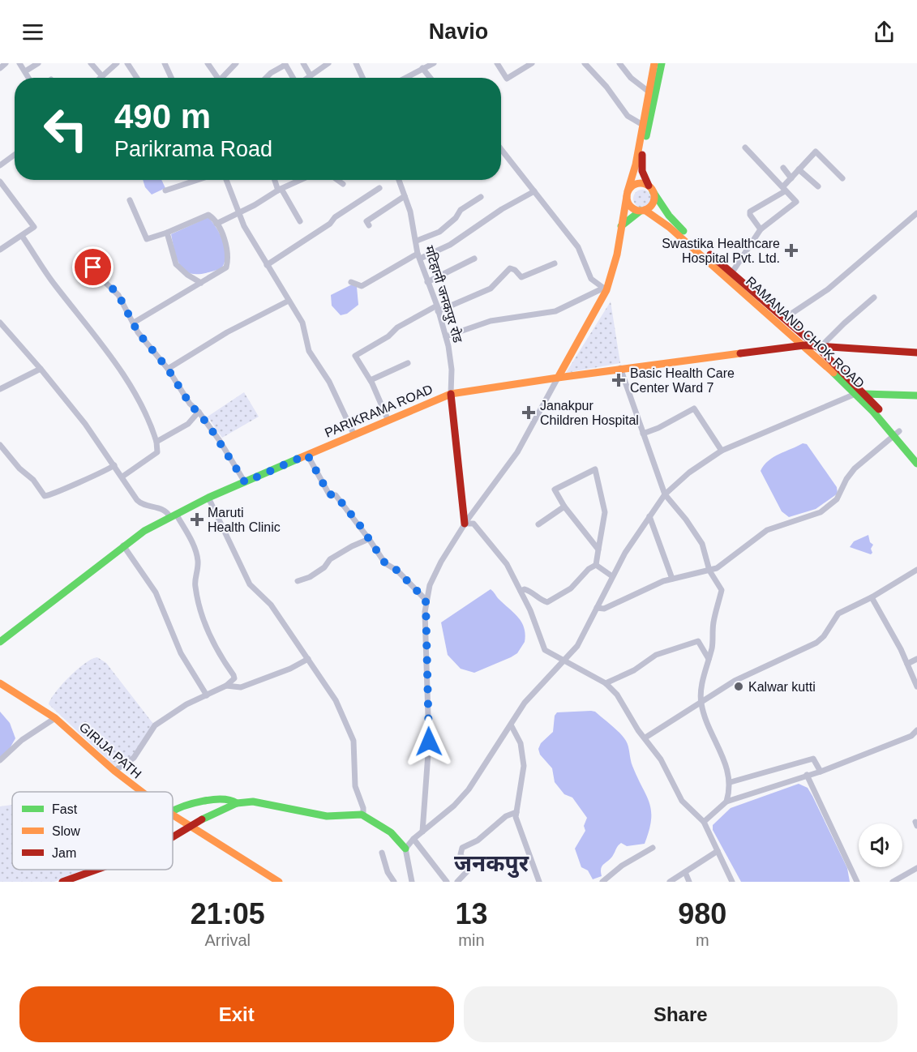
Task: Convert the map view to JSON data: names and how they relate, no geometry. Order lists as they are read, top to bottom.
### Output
{
  "streets": {
    "main road": ["RAMANAND CHOK ROAD", "PARIKRAMA ROAD", "GIRIJA PATH"],
    "street": ["मटिहानी जनकपुर रोड"]
  },
  "crossings": [
    ["मटिहानी जनकपुर रोड", "PARIKRAMA ROAD"]
  ],
  "districts": ["जनकपुर"],
  "places": {
    "health": [
      "Swastika Healthcare Hospital Pvt. Ltd.",
      "Basic Health Care Center Ward 7",
      "Janakpur Children Hospital",
      "Maruti Health Clinic"
    ],
    "other": ["Kalwar kutti"]
  },
  "legend": ["Fast", "Slow", "Jam"],
  "page": {
    "header": "Navio",
    "turn": ["490 m", "Parikrama Road"],
    "eta": [
      "21:05",
      "Arrival",
      "13",
      "min",
      "980",
      "m"
    ],
    "buttons": ["Exit", "Share"]
  }
}
